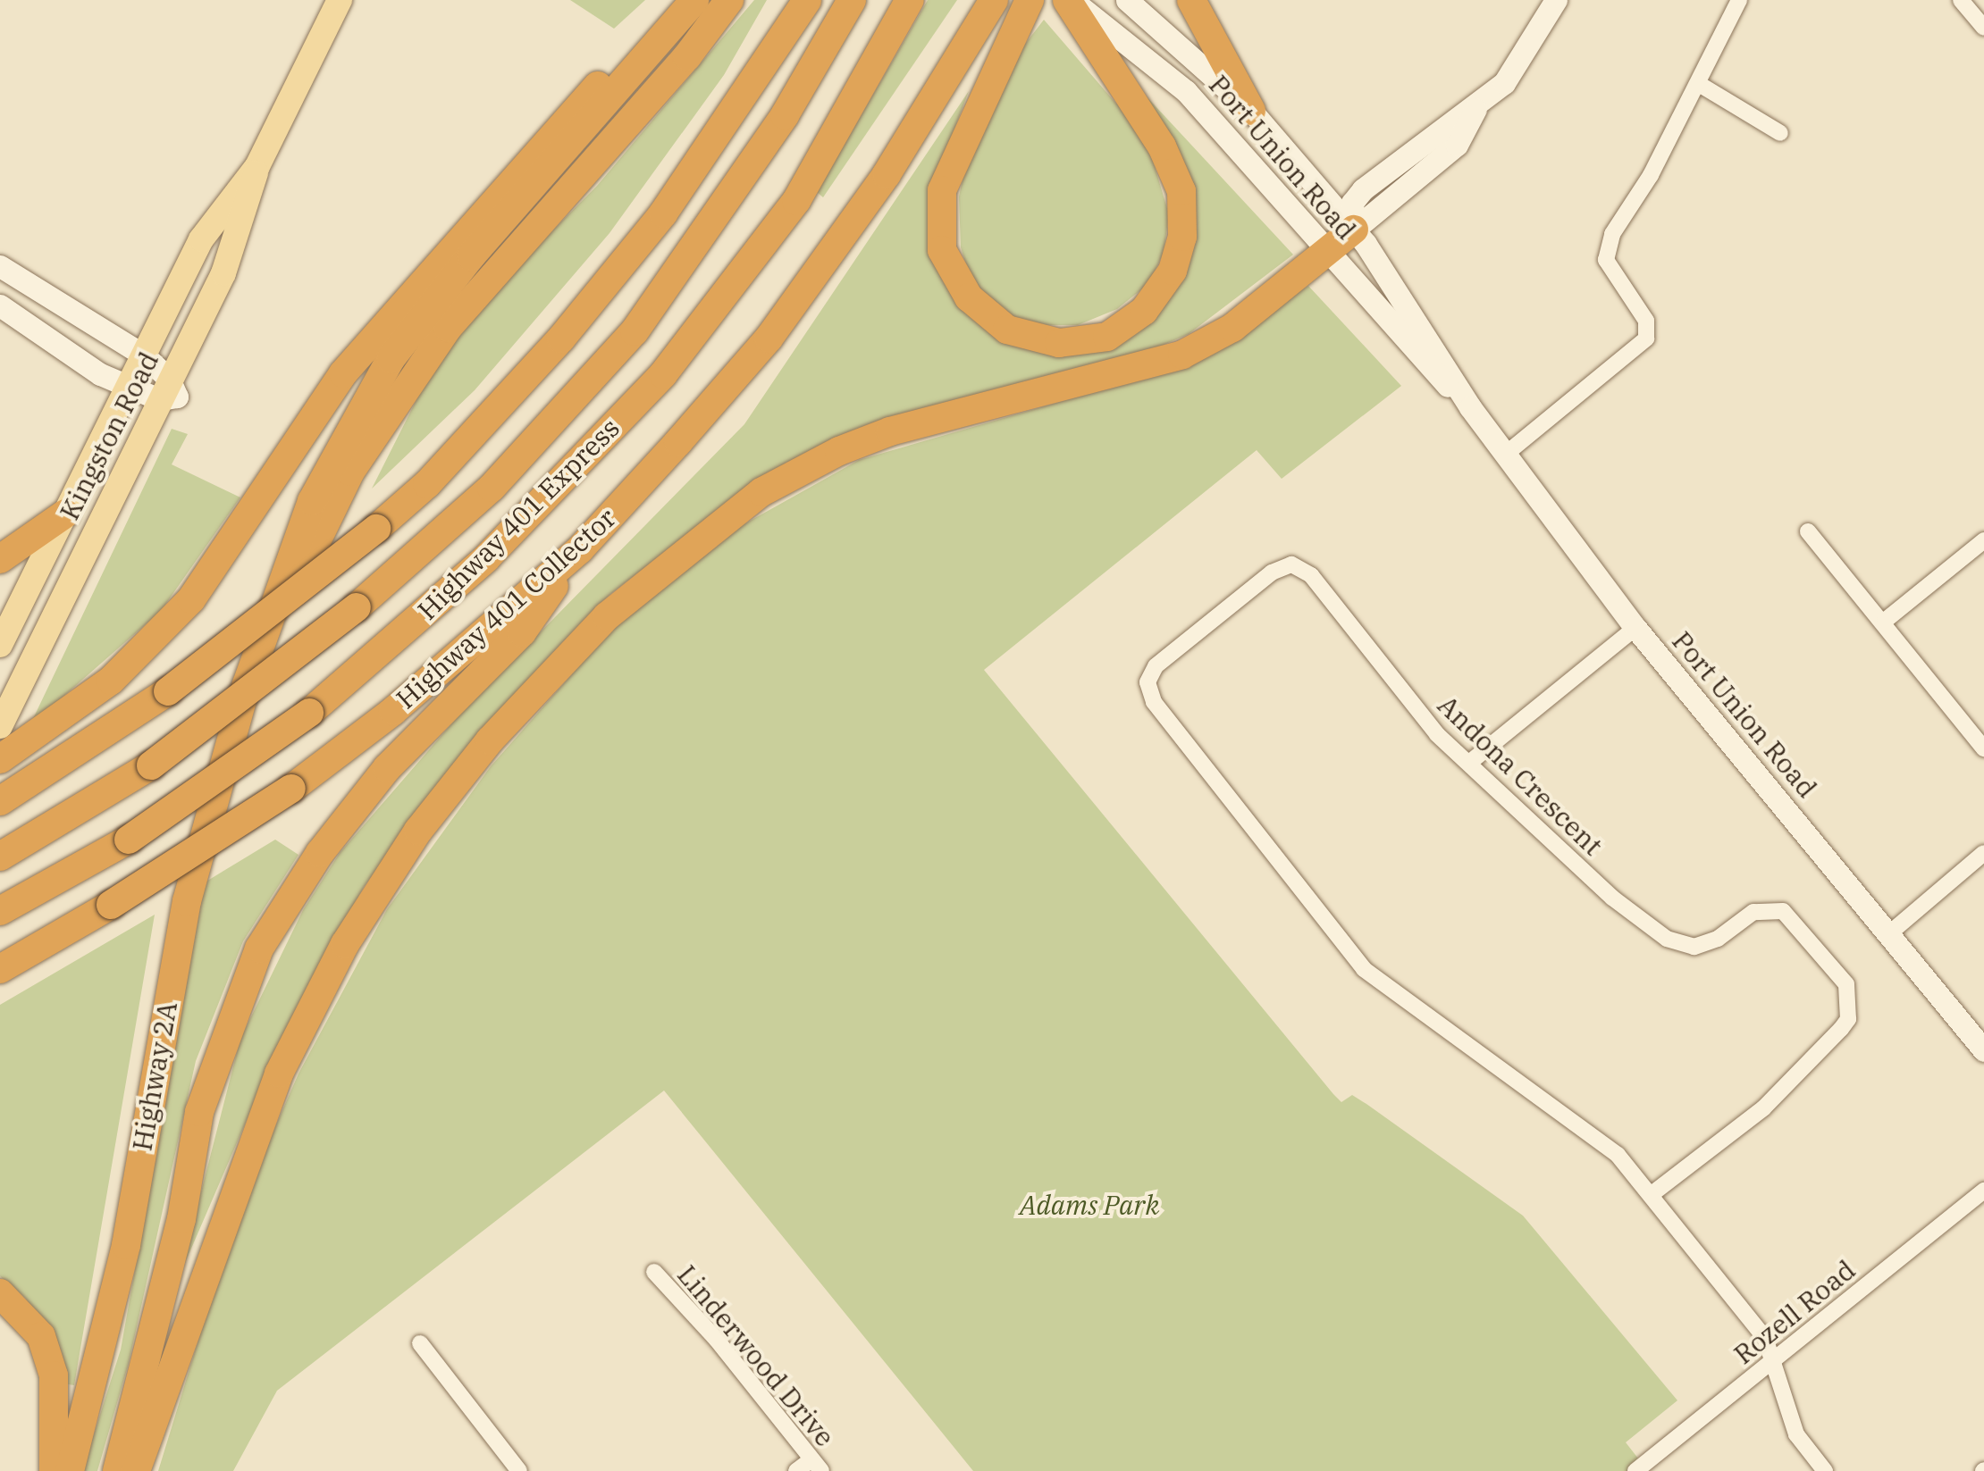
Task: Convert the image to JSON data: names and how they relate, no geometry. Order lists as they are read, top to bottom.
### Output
{
  "streets": {
    "highway": ["Highway 401 Express", "Highway 401 Collector", "Highway 2A"],
    "main road": ["Port Union Road", "Kingston Road"],
    "street": ["Andona Crescent", "Rozell Road", "Linderwood Drive"]
  },
  "crossings": [
    ["Andona Crescent", "Rozell Road"]
  ],
  "parks": ["Adams Park"]
}
